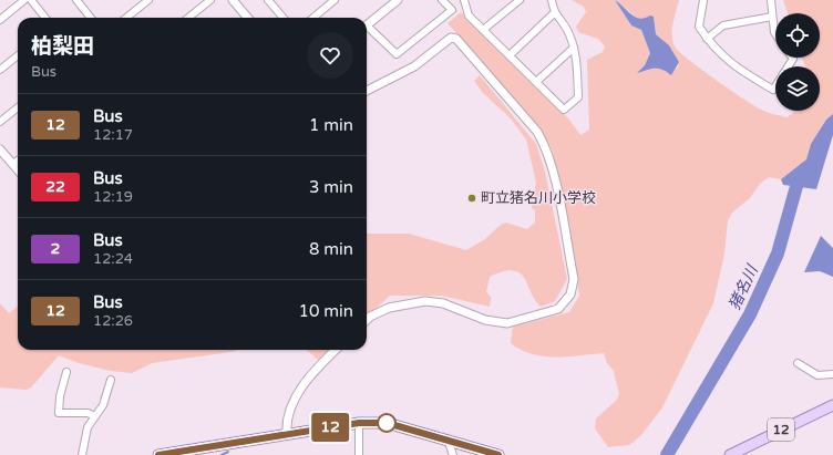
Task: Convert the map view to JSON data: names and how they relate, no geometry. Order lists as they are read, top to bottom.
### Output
{
  "streets": {
    "main road": ["12"]
  },
  "water": ["猪名川"],
  "places": ["町立猪名川小学校"],
  "lines": ["bus line 12"],
  "page": {
    "on_map": "12",
    "heading": ["柏梨田", "Bus"],
    "list": [
      {
        "mark": "12",
        "name": "Bus",
        "note": "12:17",
        "value": "1 min"
      },
      {
        "mark": "22",
        "name": "Bus",
        "note": "12:19",
        "value": "3 min"
      },
      {
        "mark": "2",
        "name": "Bus",
        "note": "12:24",
        "value": "8 min"
      },
      {
        "mark": "12",
        "name": "Bus",
        "note": "12:26",
        "value": "10 min"
      }
    ]
  }
}
